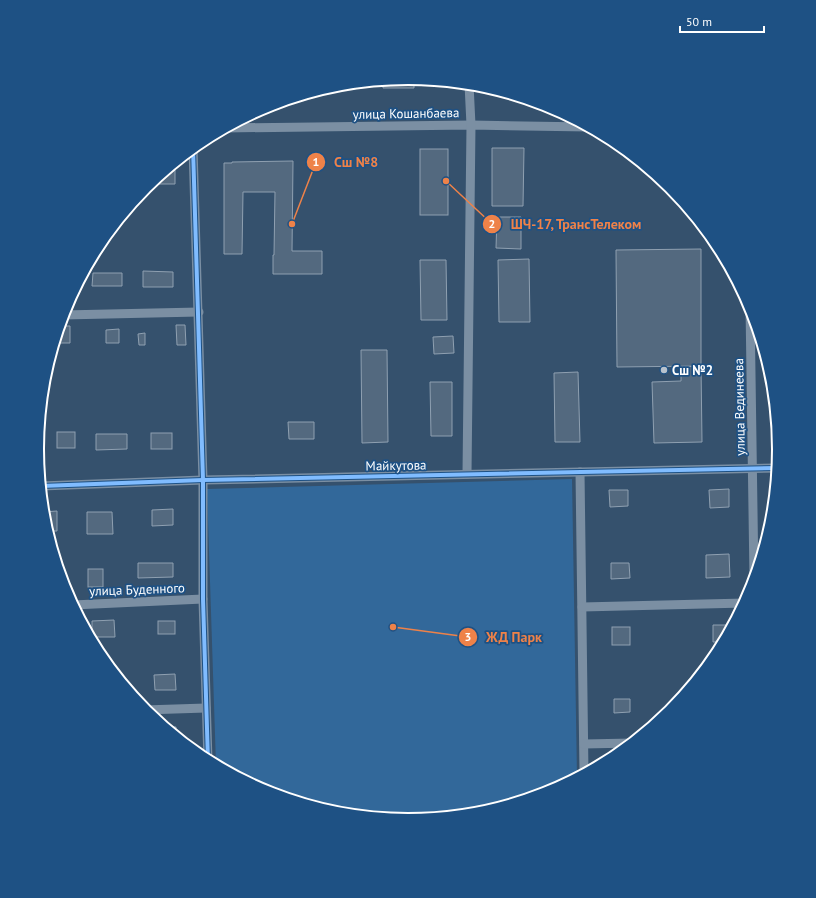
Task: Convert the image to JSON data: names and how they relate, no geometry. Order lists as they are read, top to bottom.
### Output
{
  "streets": {
    "street": [
      "улица Кошанбаева",
      "улица Вединеева",
      "Майкутова",
      "улица Буденного"
    ]
  },
  "crossings": [
    ["улица Вединеева", "Майкутова"]
  ],
  "places": [
    "ШЧ-17, ТрансТелеком",
    "Сш №8",
    "Сш №2",
    "ЖД Парк"
  ],
  "scale_bar": "50 m"
}
